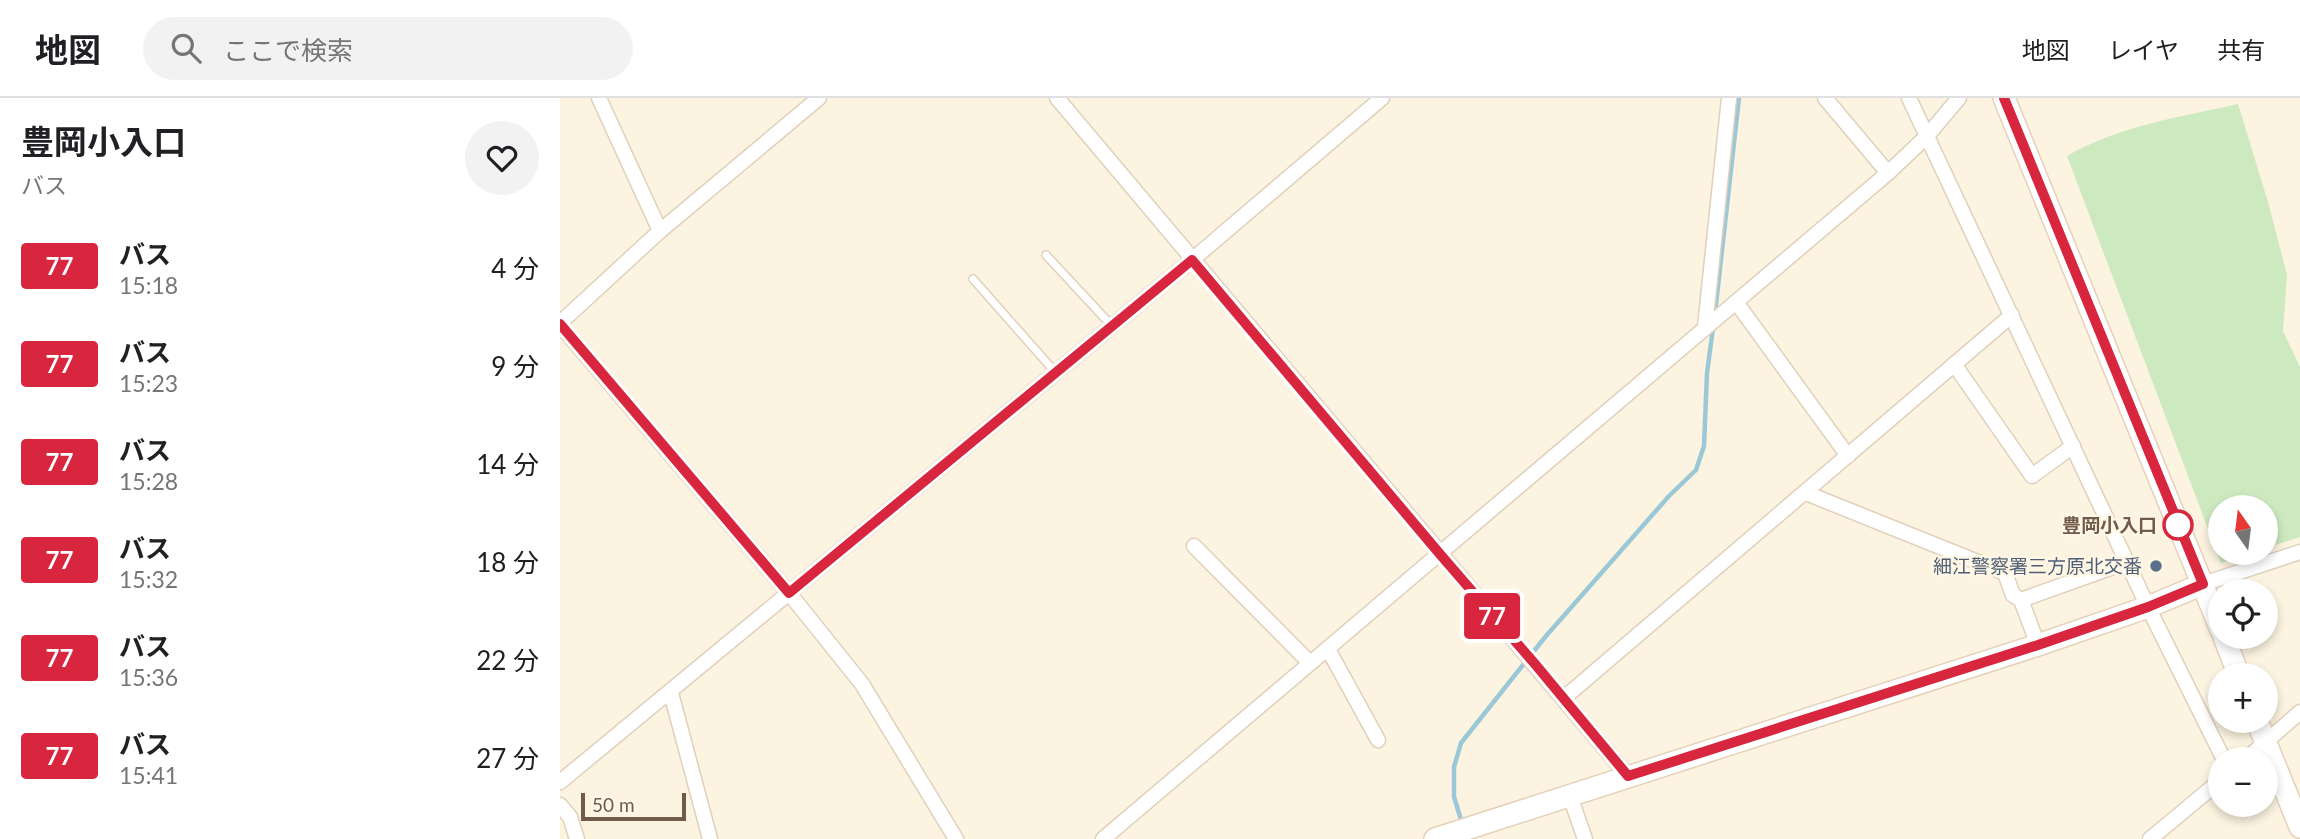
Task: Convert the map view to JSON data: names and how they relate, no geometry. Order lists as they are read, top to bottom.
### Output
{
  "places": ["豊岡小入口", "細江警察署三方原北交番"],
  "lines": ["bus line 77"],
  "scale_bar": "50 m",
  "north": "top",
  "page": {
    "header": "地図",
    "search": "ここで検索",
    "nav": ["地図", "レイヤ", "共有"],
    "heading": ["豊岡小入口", "バス"],
    "on_map": "77",
    "list": [
      {
        "mark": "77",
        "name": "バス",
        "note": "15:18",
        "value": "4 分"
      },
      {
        "mark": "77",
        "name": "バス",
        "note": "15:23",
        "value": "9 分"
      },
      {
        "mark": "77",
        "name": "バス",
        "note": "15:28",
        "value": "14 分"
      },
      {
        "mark": "77",
        "name": "バス",
        "note": "15:32",
        "value": "18 分"
      },
      {
        "mark": "77",
        "name": "バス",
        "note": "15:36",
        "value": "22 分"
      },
      {
        "mark": "77",
        "name": "バス",
        "note": "15:41",
        "value": "27 分"
      }
    ],
    "map_buttons": ["+", "−"],
    "scale": "50 m"
  }
}
